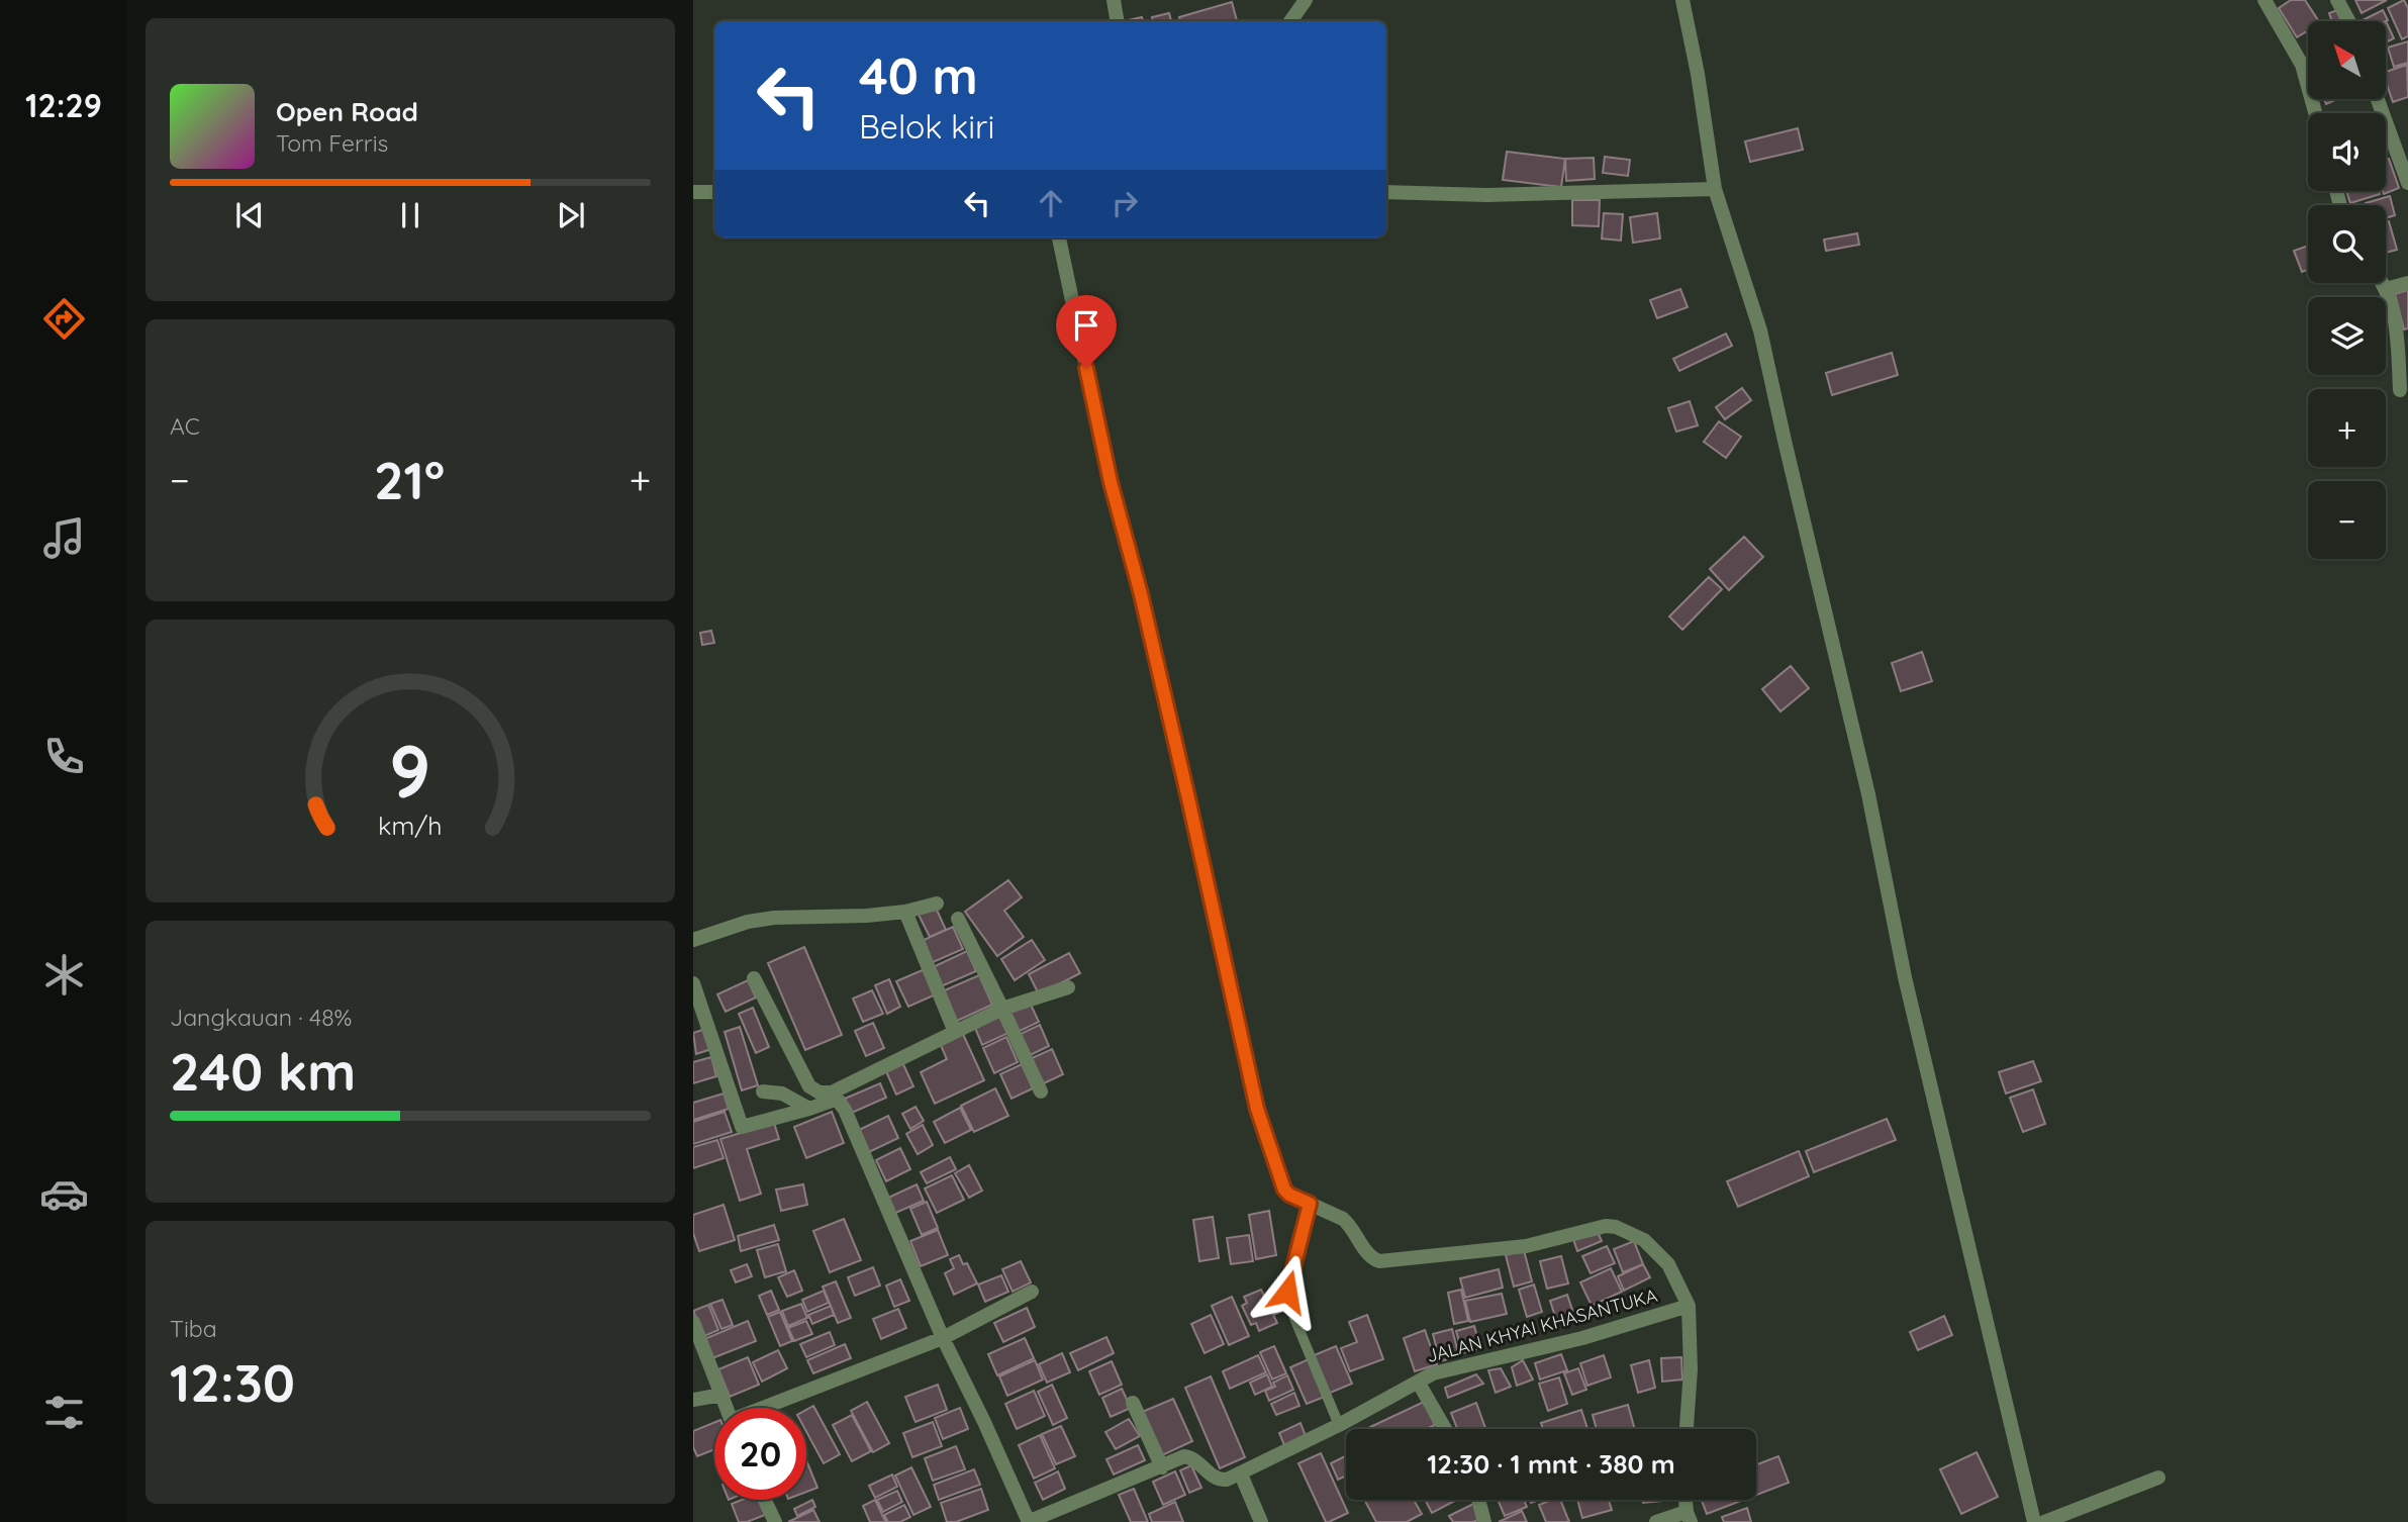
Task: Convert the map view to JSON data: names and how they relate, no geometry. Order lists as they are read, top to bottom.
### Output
{
  "streets": {
    "street": ["JALAN KHYAI KHASANTUKA"]
  },
  "north": "top left",
  "page": {
    "tabs": "12:29",
    "map_buttons": ["+", "−"],
    "turn": ["40 m", "Belok kiri"],
    "song": ["Open Road", "Tom Ferris"],
    "tile": [
      "AC",
      ["Jangkauan · 48%", "240 km"],
      ["Tiba", "12:30"]
    ],
    "heat": ["−", "21°", "+"],
    "limit": "20",
    "trip": "12:30 · 1 mnt · 380 m",
    "gauge": ["9", "km/h"]
  }
}
